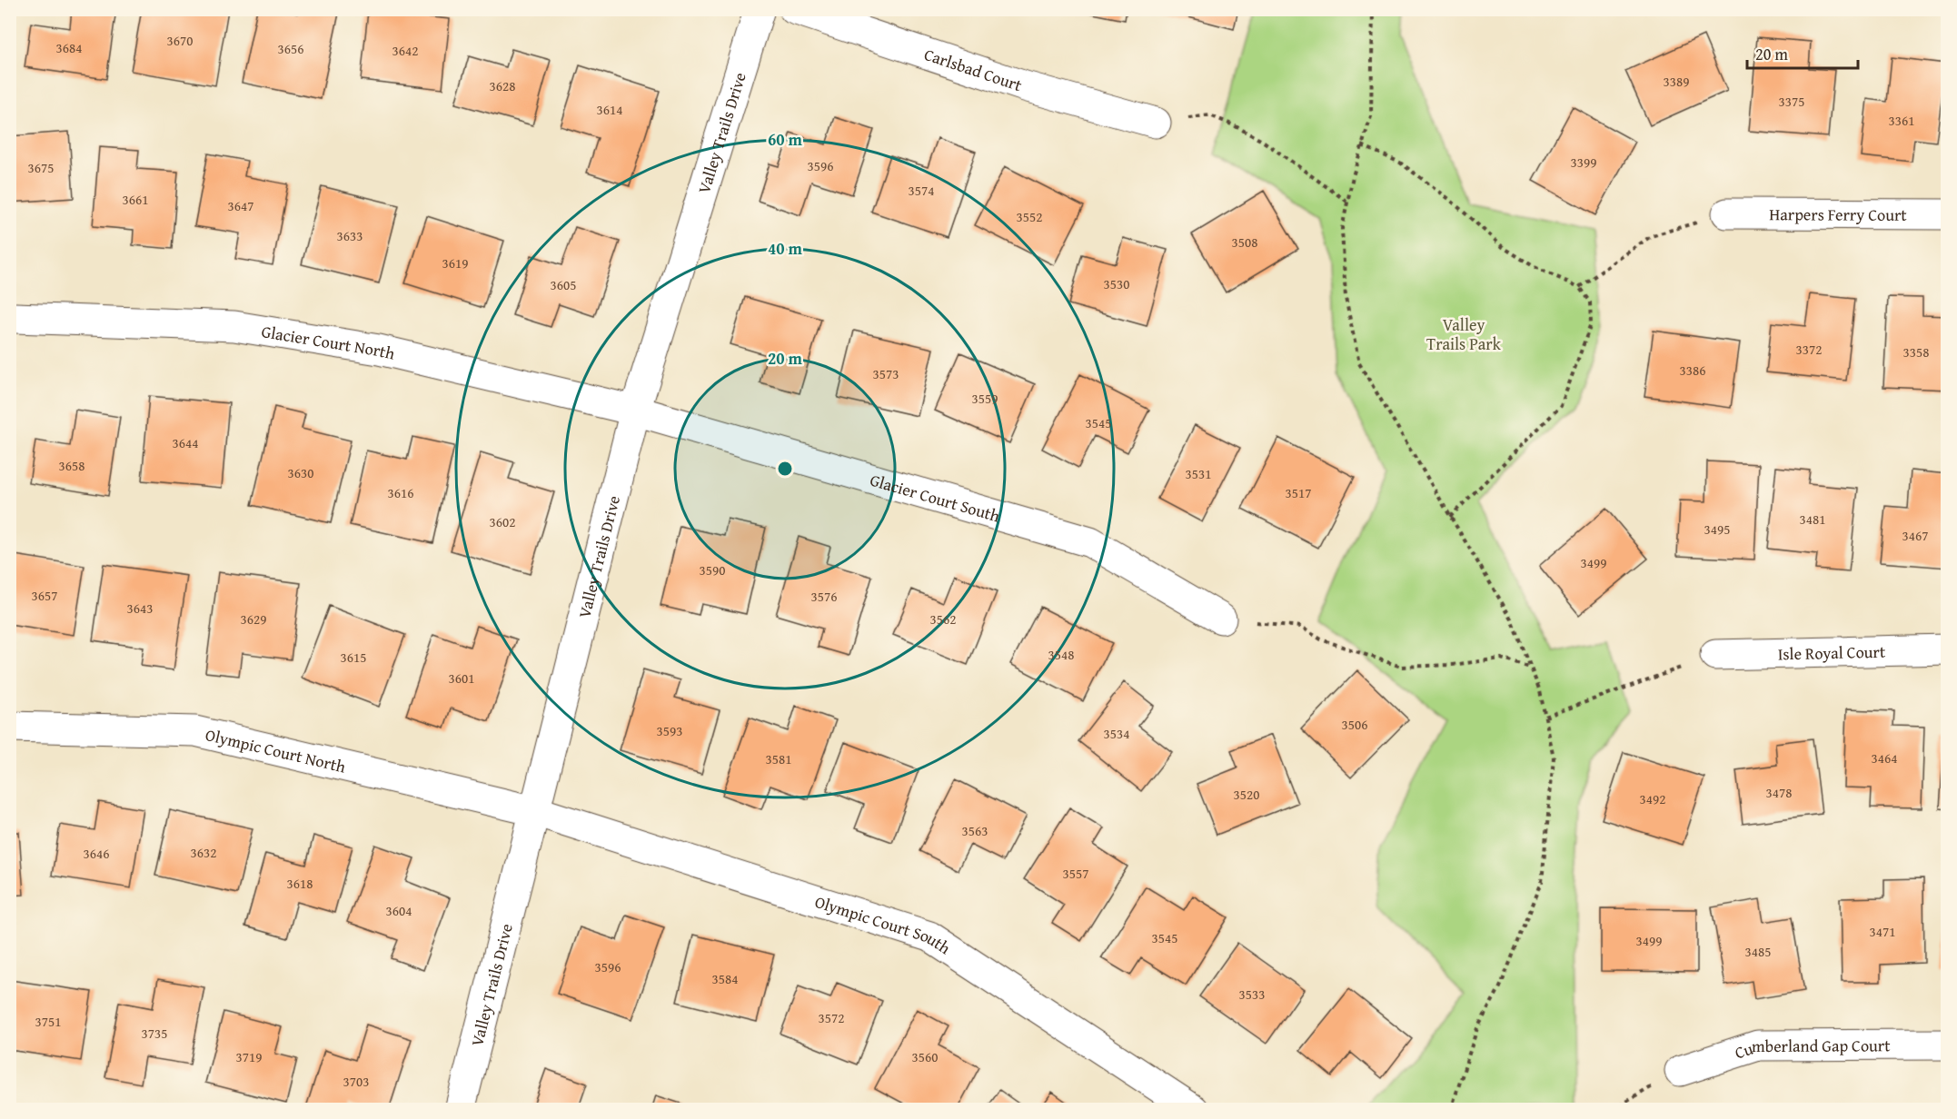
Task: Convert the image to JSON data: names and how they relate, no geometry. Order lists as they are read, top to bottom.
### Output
{
  "streets": {
    "street": [
      "Carlsbad Court",
      "Valley Trails Drive",
      "Harpers Ferry Court",
      "Glacier Court North",
      "Glacier Court South",
      "Isle Royal Court",
      "Olympic Court North",
      "Olympic Court South",
      "Cumberland Gap Court"
    ]
  },
  "crossings": [
    ["Valley Trails Drive", "Glacier Court North"],
    ["Valley Trails Drive", "Glacier Court South"],
    ["Valley Trails Drive", "Olympic Court North"],
    ["Valley Trails Drive", "Olympic Court South"],
    ["Glacier Court North", "Glacier Court South"],
    ["Olympic Court North", "Olympic Court South"]
  ],
  "parks": ["Valley Trails Park"],
  "house_numbers": [
    "3670",
    "3684",
    "3656",
    "3642",
    "3389",
    "3628",
    "3375",
    "3614",
    "3361",
    "3399",
    "3596",
    "3675",
    "3574",
    "3661",
    "3647",
    "3552",
    "3633",
    "3508",
    "3619",
    "3530",
    "3605",
    "3372",
    "3358",
    "3386",
    "3573",
    "3559",
    "3545",
    "3644",
    "3658",
    "3630",
    "3531",
    "3616",
    "3517",
    "3481",
    "3602",
    "3495",
    "3467",
    "3499",
    "3590",
    "3657",
    "3576",
    "3643",
    "3629",
    "3562",
    "3548",
    "3615",
    "3601",
    "3506",
    "3593",
    "3534",
    "3464",
    "3581",
    "3478",
    "3520",
    "3492",
    "3563",
    "3632",
    "3646",
    "3557",
    "3618",
    "3604",
    "3471",
    "3545",
    "3499",
    "3485",
    "3596",
    "3584",
    "3533",
    "3572",
    "3751",
    "3735",
    "3719",
    "3560",
    "3703"
  ],
  "scale_bar": "20 m",
  "rings": ["60 m", "40 m", "20 m"]
}
